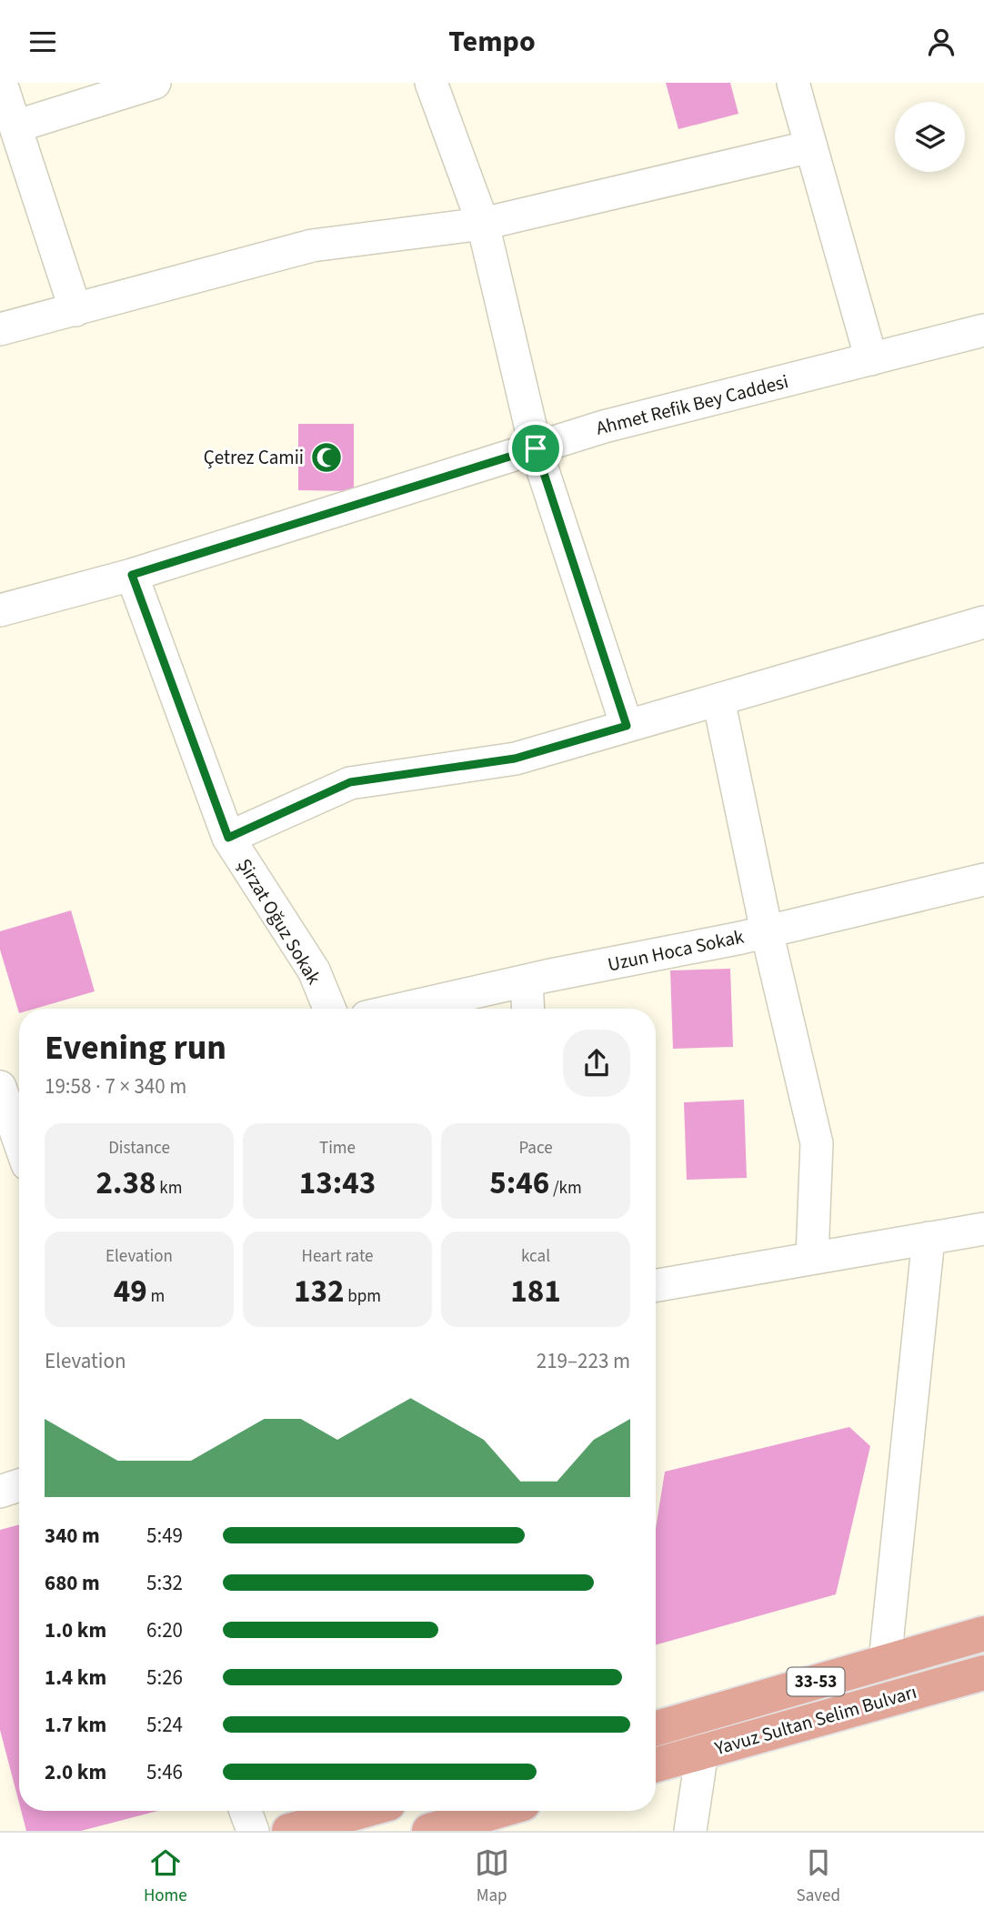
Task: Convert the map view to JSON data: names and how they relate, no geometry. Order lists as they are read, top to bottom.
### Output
{
  "streets": {
    "main road": ["33-53", "Yavuz Sultan Selim Bulvarı"],
    "street": ["Ahmet Refik Bey Caddesi", "Şirzat Oğuz Sokak", "Uzun Hoca Sokak"]
  },
  "crossings": [
    ["Ahmet Refik Bey Caddesi", "Şirzat Oğuz Sokak"]
  ],
  "places": {
    "mosque": ["Çetrez Camii"]
  },
  "page": {
    "header": "Tempo",
    "heading": ["Evening run", "19:58 · 7 × 340 m"],
    "stats": [
      ["Distance", "2.38 km"],
      ["Time", "13:43"],
      ["Pace", "5:46 /km"],
      ["Elevation", "49 m"],
      ["Heart rate", "132 bpm"],
      ["kcal", "181"]
    ],
    "chart": ["Elevation", "219–223 m"],
    "list": [
      {
        "name": "340 m",
        "note": "5:49"
      },
      {
        "name": "680 m",
        "note": "5:32"
      },
      {
        "name": "1.0 km",
        "note": "6:20"
      },
      {
        "name": "1.4 km",
        "note": "5:26"
      },
      {
        "name": "1.7 km",
        "note": "5:24"
      },
      {
        "name": "2.0 km",
        "note": "5:46"
      }
    ],
    "tabs": ["Home", "Map", "Saved"]
  }
}
